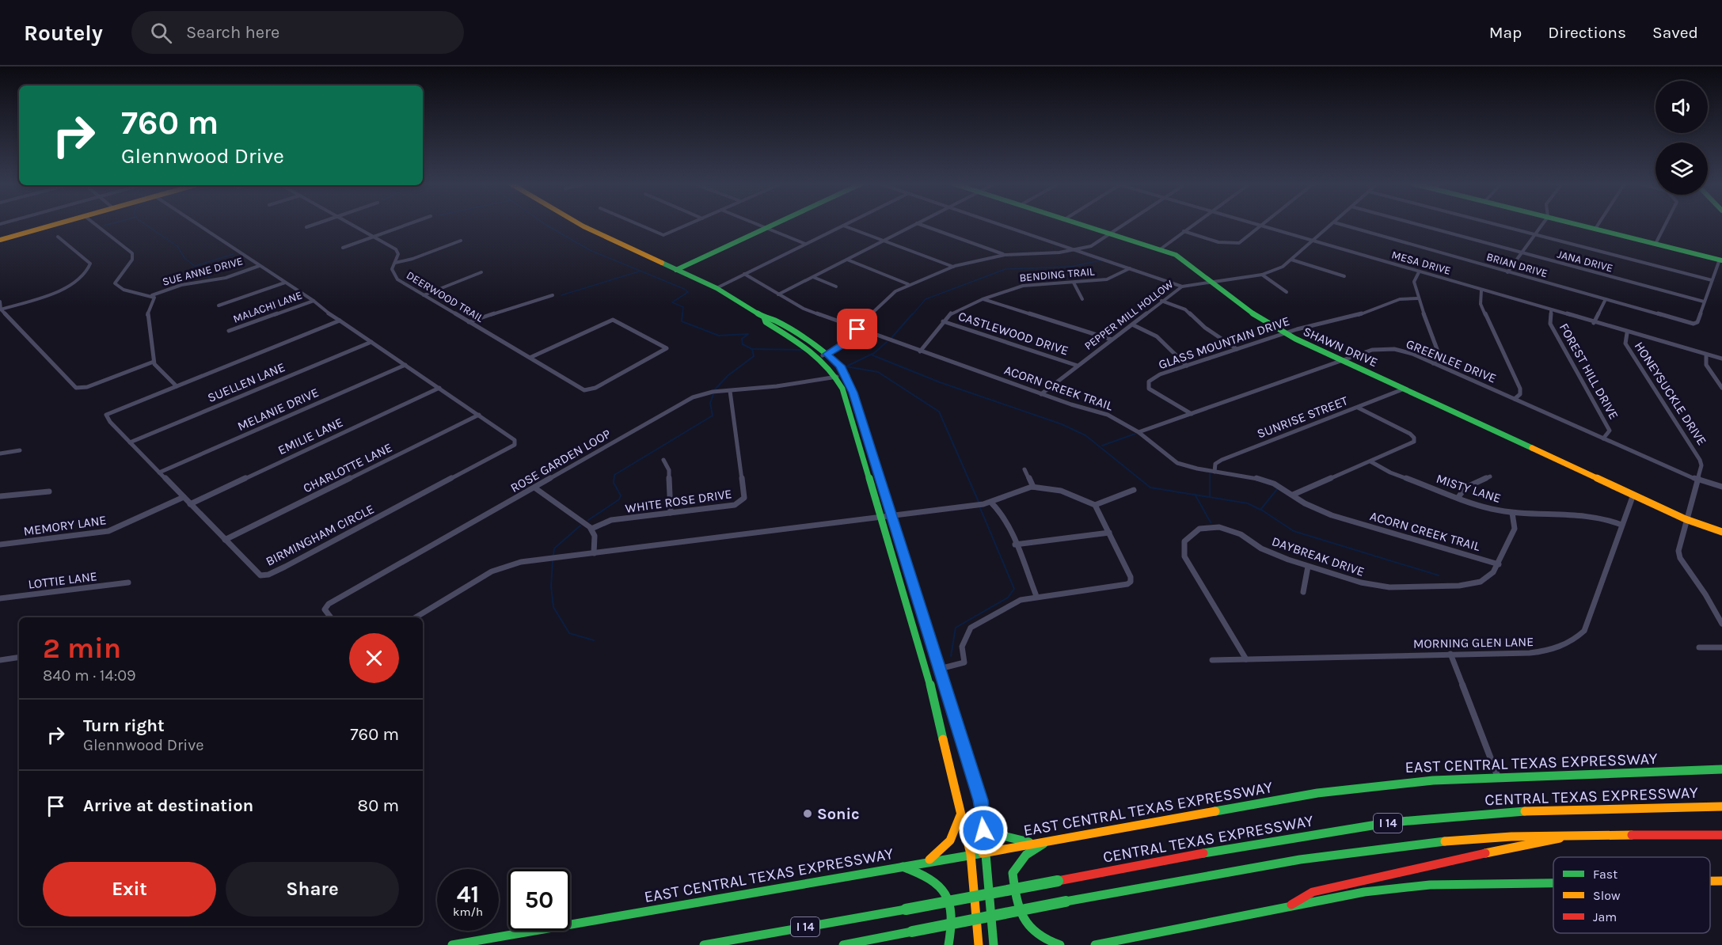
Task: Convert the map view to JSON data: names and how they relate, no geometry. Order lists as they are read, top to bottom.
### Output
{
  "streets": {
    "main road": [
      "SHAWN DRIVE",
      "EAST CENTRAL TEXAS EXPRESSWAY",
      "CENTRAL TEXAS EXPRESSWAY",
      "I 14"
    ],
    "street": [
      "JANA DRIVE",
      "MESA DRIVE",
      "BRIAN DRIVE",
      "SUE ANNE DRIVE",
      "BENDING TRAIL",
      "DEERWOOD TRAIL",
      "MALACHI LANE",
      "PEPPER MILL HOLLOW",
      "CASTLEWOOD DRIVE",
      "GLASS MOUNTAIN DRIVE",
      "GREENLEE DRIVE",
      "FOREST HILL DRIVE",
      "SUELLEN LANE",
      "ACORN CREEK TRAIL",
      "HONEYSUCKLE DRIVE",
      "MELANIE DRIVE",
      "SUNRISE STREET",
      "EMILIE LANE",
      "ROSE GARDEN LOOP",
      "CHARLOTTE LANE",
      "MISTY LANE",
      "WHITE ROSE DRIVE",
      "MEMORY LANE",
      "BIRMINGHAM CIRCLE",
      "DAYBREAK DRIVE",
      "LOTTIE LANE",
      "MORNING GLEN LANE"
    ]
  },
  "crossings": [
    ["JANA DRIVE", "BRIAN DRIVE"],
    ["MESA DRIVE", "PEPPER MILL HOLLOW"],
    ["MESA DRIVE", "FOREST HILL DRIVE"],
    ["MESA DRIVE", "HONEYSUCKLE DRIVE"],
    ["SUE ANNE DRIVE", "BIRMINGHAM CIRCLE"],
    ["BENDING TRAIL", "CASTLEWOOD DRIVE"],
    ["BENDING TRAIL", "ACORN CREEK TRAIL"],
    ["MALACHI LANE", "BIRMINGHAM CIRCLE"],
    ["PEPPER MILL HOLLOW", "CASTLEWOOD DRIVE"],
    ["PEPPER MILL HOLLOW", "SHAWN DRIVE"],
    ["PEPPER MILL HOLLOW", "ACORN CREEK TRAIL"],
    ["GLASS MOUNTAIN DRIVE", "SHAWN DRIVE"],
    ["GLASS MOUNTAIN DRIVE", "GREENLEE DRIVE"],
    ["SHAWN DRIVE", "GREENLEE DRIVE"],
    ["SHAWN DRIVE", "HONEYSUCKLE DRIVE"],
    ["SHAWN DRIVE", "SUNRISE STREET"],
    ["SHAWN DRIVE", "MORNING GLEN LANE"],
    ["GREENLEE DRIVE", "FOREST HILL DRIVE"],
    ["GREENLEE DRIVE", "ACORN CREEK TRAIL"],
    ["GREENLEE DRIVE", "HONEYSUCKLE DRIVE"],
    ["SUELLEN LANE", "BIRMINGHAM CIRCLE"],
    ["ACORN CREEK TRAIL", "SUNRISE STREET"],
    ["ACORN CREEK TRAIL", "DAYBREAK DRIVE"],
    ["MELANIE DRIVE", "BIRMINGHAM CIRCLE"],
    ["EMILIE LANE", "BIRMINGHAM CIRCLE"],
    ["ROSE GARDEN LOOP", "WHITE ROSE DRIVE"],
    ["CHARLOTTE LANE", "BIRMINGHAM CIRCLE"],
    ["MISTY LANE", "DAYBREAK DRIVE"],
    ["MISTY LANE", "MORNING GLEN LANE"],
    ["MEMORY LANE", "BIRMINGHAM CIRCLE"],
    ["DAYBREAK DRIVE", "MORNING GLEN LANE"]
  ],
  "places": ["Sonic"],
  "legend": ["Fast", "Slow", "Jam"],
  "page": {
    "header": "Routely",
    "search": "Search here",
    "nav": ["Map", "Directions", "Saved"],
    "turn": ["760 m", "Glennwood Drive"],
    "heading": ["2 min", "840 m · 14:09"],
    "list": [
      {
        "name": "Turn right",
        "note": "Glennwood Drive",
        "value": "760 m"
      },
      {
        "name": "Arrive at destination",
        "value": "80 m"
      }
    ],
    "buttons": ["Exit", "Share"],
    "speed": "41 km/h",
    "limit": "50"
  }
}
